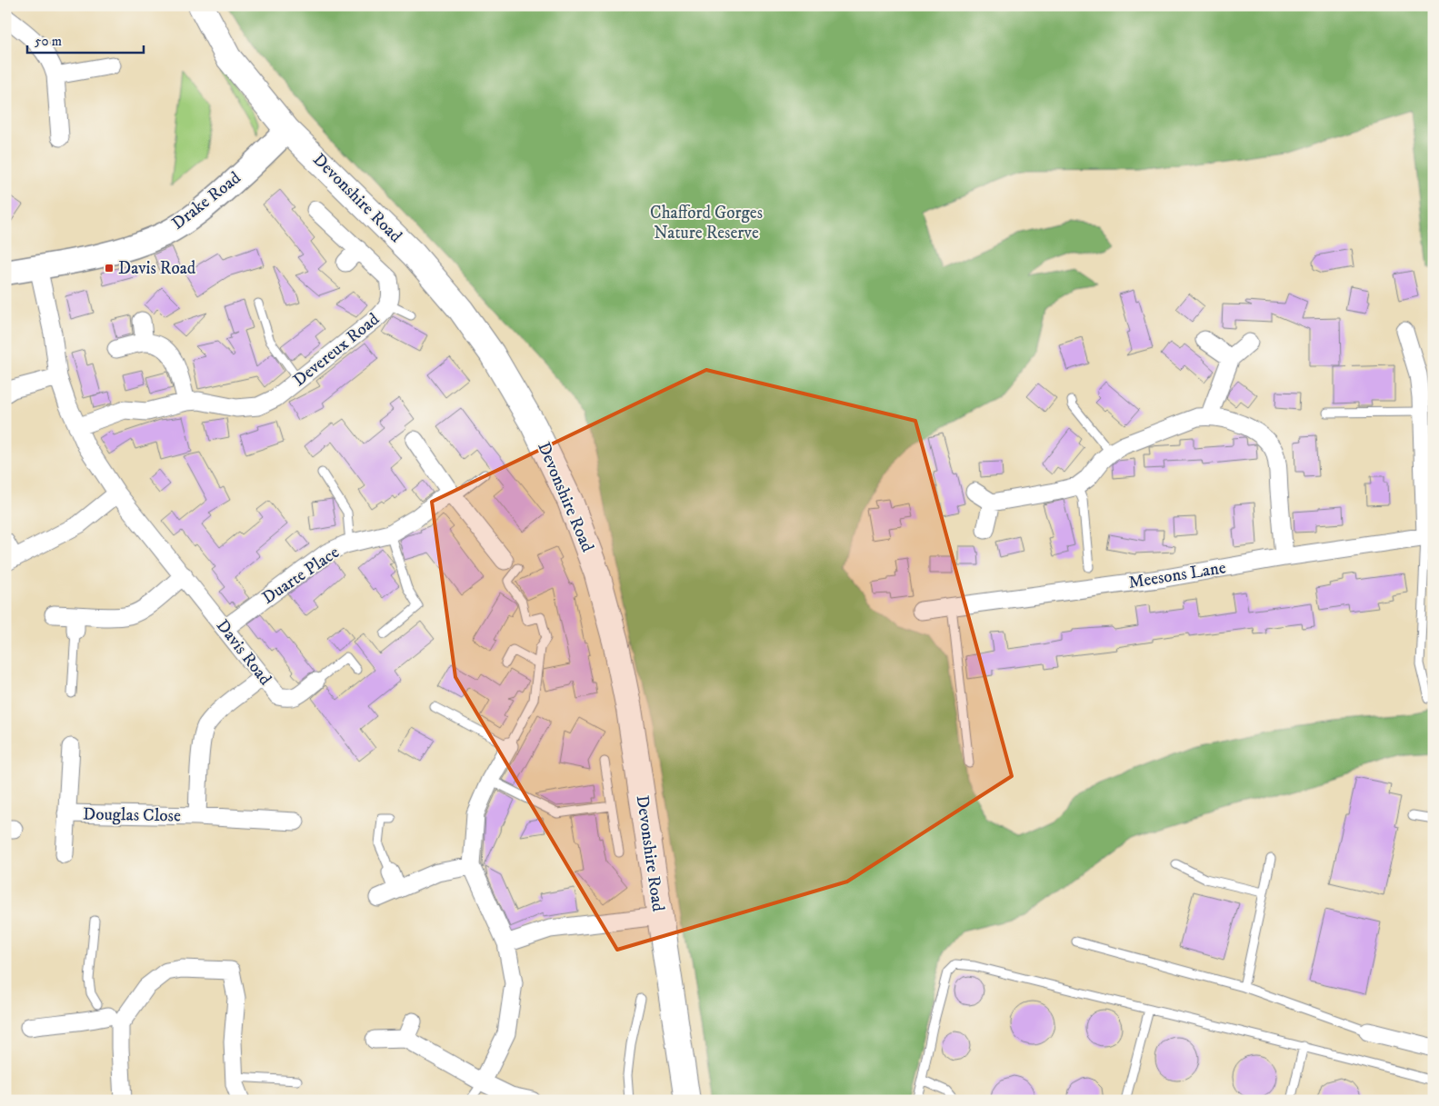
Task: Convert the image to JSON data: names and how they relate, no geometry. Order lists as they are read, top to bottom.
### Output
{
  "streets": {
    "main road": ["Devonshire Road"],
    "street": [
      "Drake Road",
      "Devereux Road",
      "Duarte Place",
      "Meesons Lane",
      "Davis Road",
      "Douglas Close"
    ]
  },
  "crossings": [
    ["Devonshire Road", "Drake Road"],
    ["Drake Road", "Davis Road"],
    ["Devereux Road", "Davis Road"],
    ["Duarte Place", "Davis Road"],
    ["Davis Road", "Douglas Close"]
  ],
  "parks": ["Chafford Gorges Nature Reserve"],
  "places": {
    "transit": ["Davis Road"]
  },
  "scale_bar": "50 m"
}
